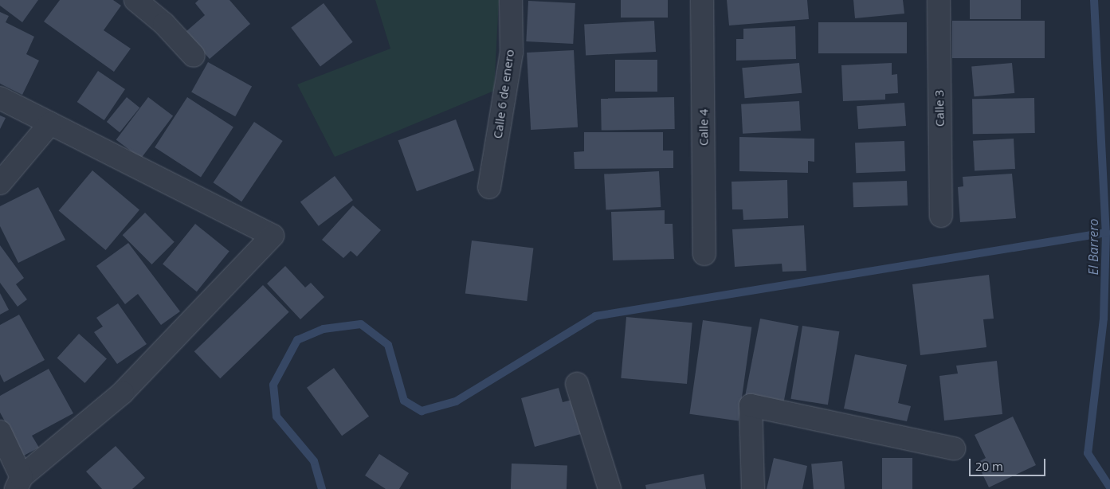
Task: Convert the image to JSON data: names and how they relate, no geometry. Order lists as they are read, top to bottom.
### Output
{
  "streets": {
    "street": ["Calle 6 de enero", "Calle 3", "Calle 4"]
  },
  "water": ["El Barrero"],
  "scale_bar": "20 m"
}
